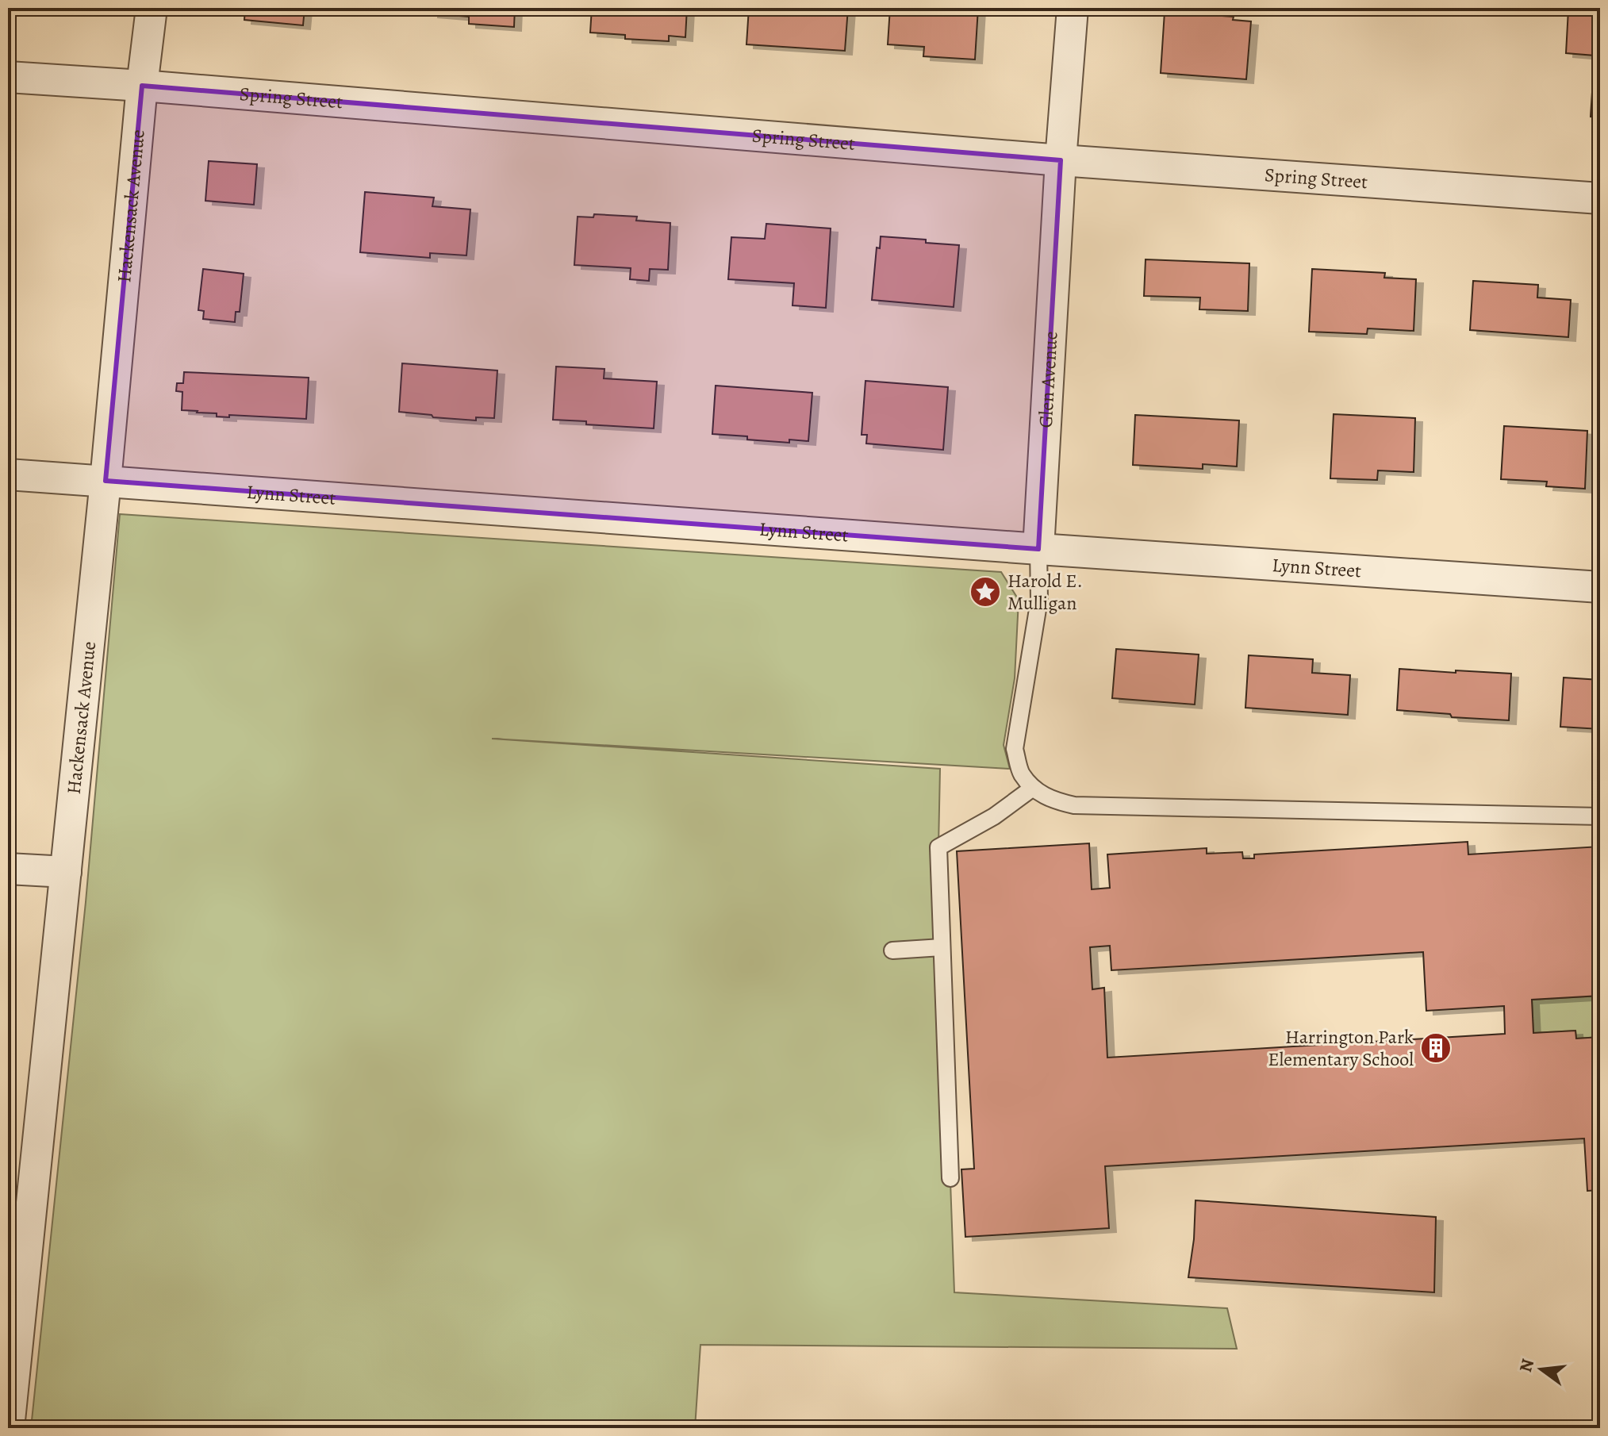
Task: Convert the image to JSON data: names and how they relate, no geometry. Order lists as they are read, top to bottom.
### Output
{
  "streets": {
    "street": [
      "Spring Street",
      "Hackensack Avenue",
      "Glen Avenue",
      "Lynn Street"
    ]
  },
  "crossings": [
    ["Spring Street", "Hackensack Avenue"],
    ["Spring Street", "Glen Avenue"],
    ["Hackensack Avenue", "Lynn Street"],
    ["Glen Avenue", "Lynn Street"]
  ],
  "places": {
    "place": ["Harold E. Mulligan"],
    "building": ["Harrington Park Elementary School"]
  },
  "north": "left"
}
